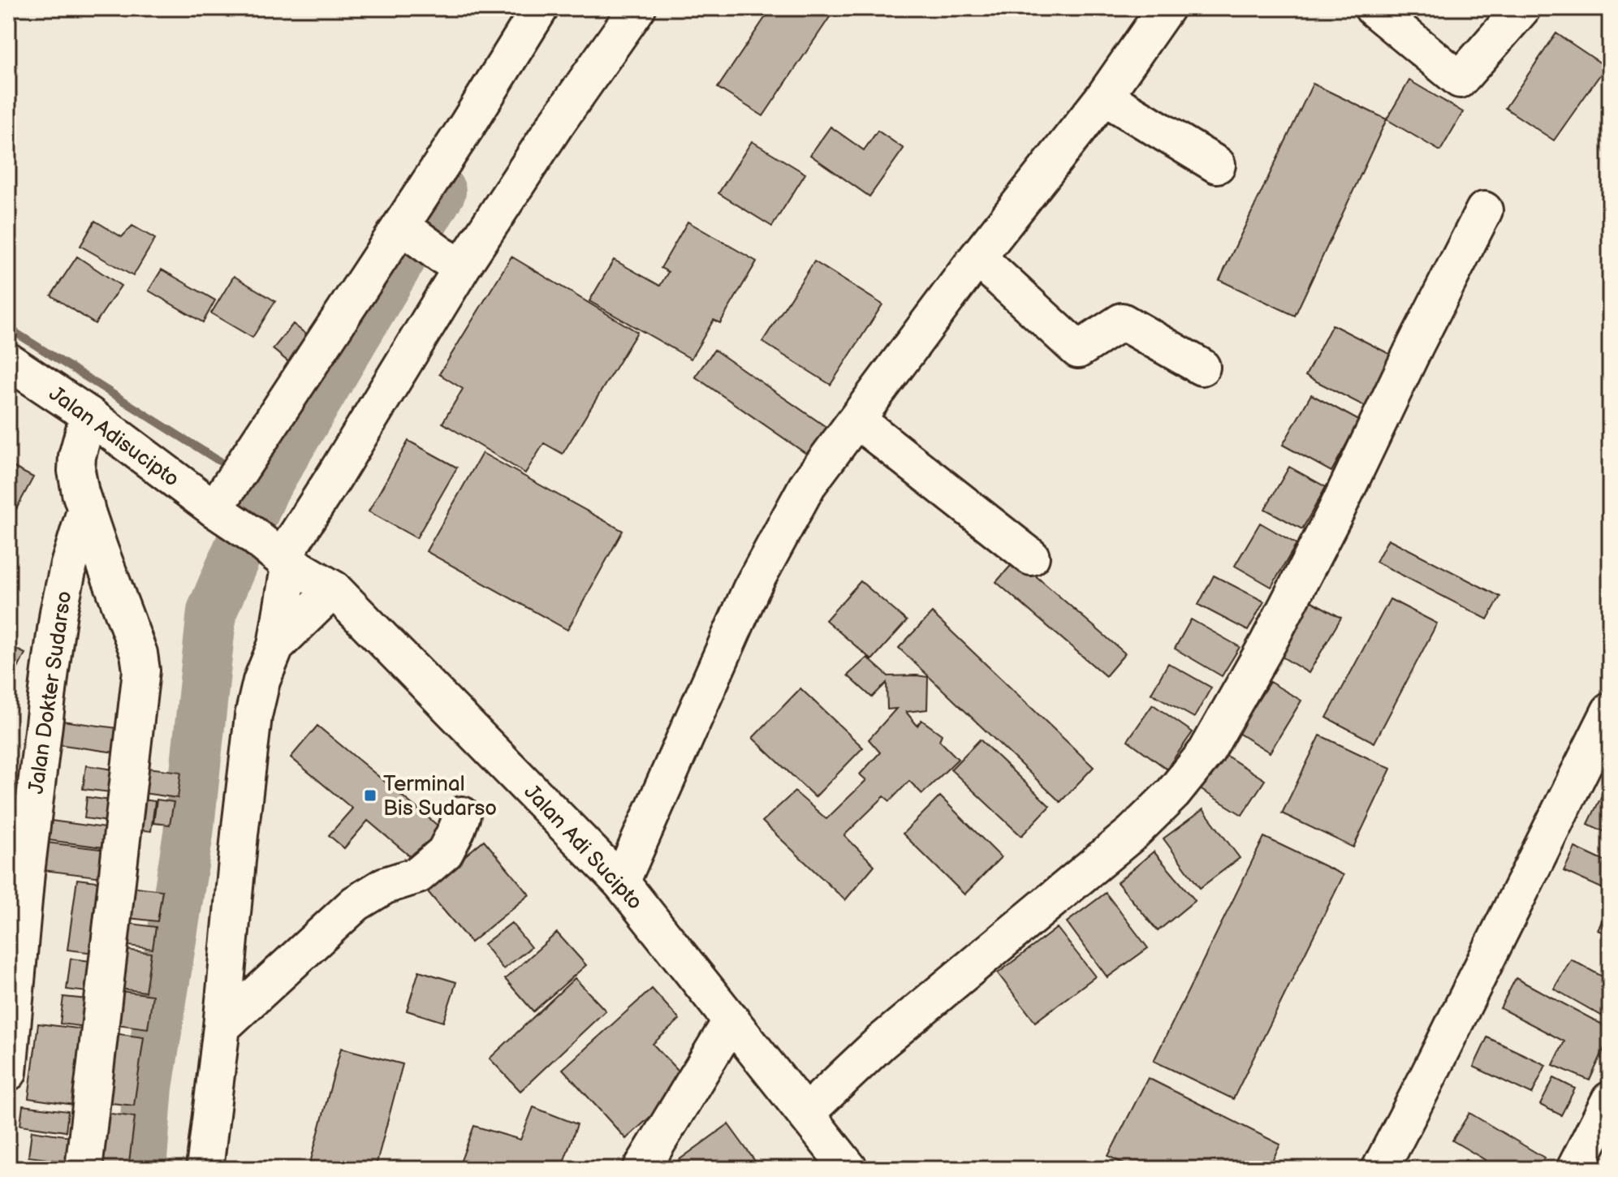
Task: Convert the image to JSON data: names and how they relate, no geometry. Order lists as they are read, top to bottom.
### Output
{
  "streets": {
    "street": ["Jalan Adisucipto", "Jalan Dokter Sudarso", "Jalan Adi Sucipto"]
  },
  "crossings": [
    ["Jalan Adisucipto", "Jalan Adi Sucipto"]
  ],
  "places": {
    "transit": ["Terminal Bis Sudarso"]
  }
}
